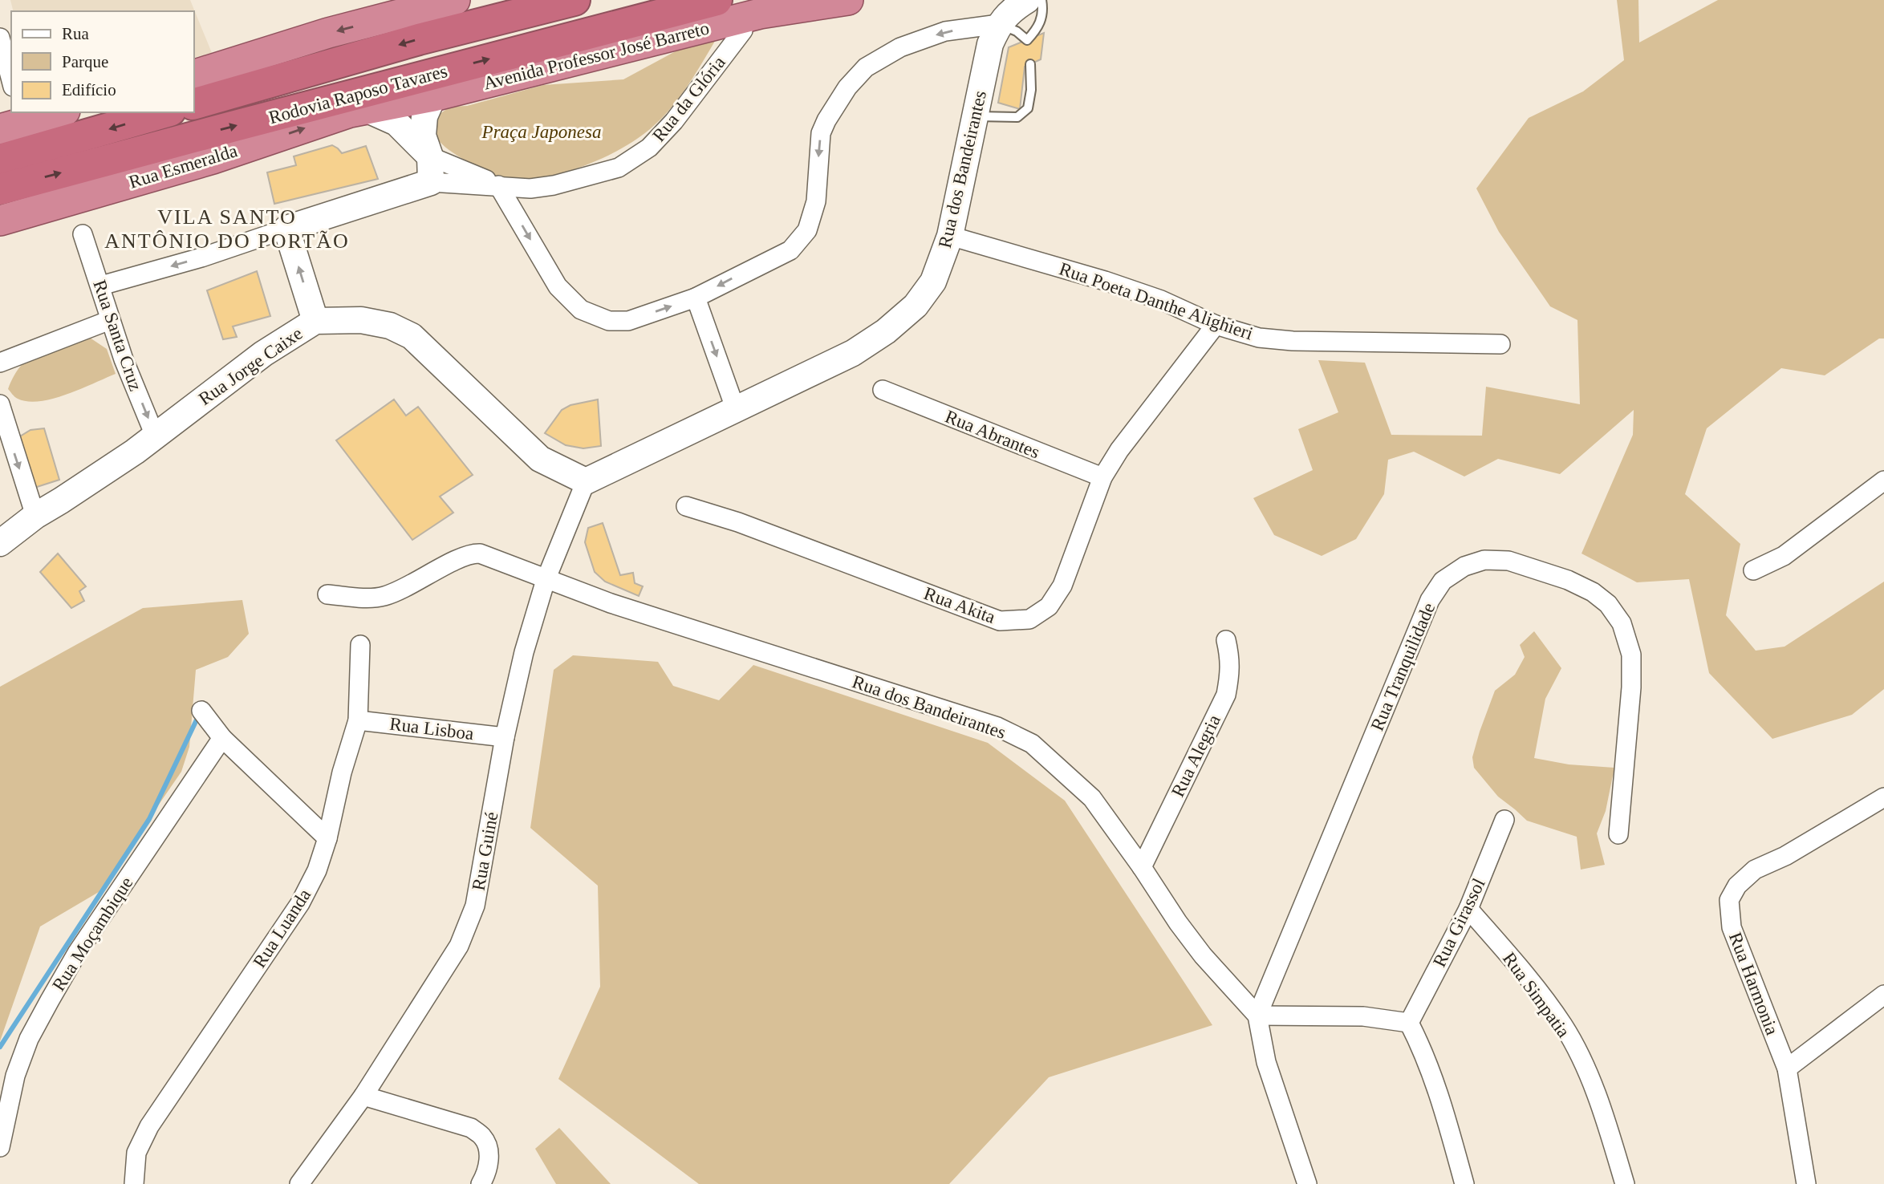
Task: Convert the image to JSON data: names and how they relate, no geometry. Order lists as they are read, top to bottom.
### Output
{
  "streets": {
    "highway": ["Avenida Professor José Barreto", "Rodovia Raposo Tavares", "Rua Esmeralda"],
    "main road": ["Rua dos Bandeirantes", "Rua Jorge Caixe"],
    "street": [
      "Rua da Glória",
      "Rua Poeta Danthe Alighieri",
      "Rua Santa Cruz",
      "Rua Abrantes",
      "Rua Akita",
      "Rua Tranquilidade",
      "Rua Lisboa",
      "Rua Alegria",
      "Rua Guiné",
      "Rua Girassol",
      "Rua Luanda",
      "Rua Moçambique",
      "Rua Harmonia",
      "Rua Simpatia"
    ]
  },
  "crossings": [
    ["Avenida Professor José Barreto", "Rua da Glória"],
    ["Avenida Professor José Barreto", "Rua Esmeralda"],
    ["Rua dos Bandeirantes", "Rua Poeta Danthe Alighieri"],
    ["Rua dos Bandeirantes", "Rua Jorge Caixe"],
    ["Rua dos Bandeirantes", "Rua Tranquilidade"],
    ["Rua dos Bandeirantes", "Rua Alegria"],
    ["Rua dos Bandeirantes", "Rua Guiné"],
    ["Rua Poeta Danthe Alighieri", "Rua Akita"],
    ["Rua Santa Cruz", "Rua Jorge Caixe"],
    ["Rua Jorge Caixe", "Rua Guiné"],
    ["Rua Abrantes", "Rua Akita"],
    ["Rua Lisboa", "Rua Guiné"],
    ["Rua Lisboa", "Rua Luanda"],
    ["Rua Girassol", "Rua Simpatia"]
  ],
  "districts": ["VILA SANTO ANTÔNIO DO PORTÃO"],
  "parks": ["Praça Japonesa"],
  "legend": ["Rua", "Parque", "Edifício"]
}
